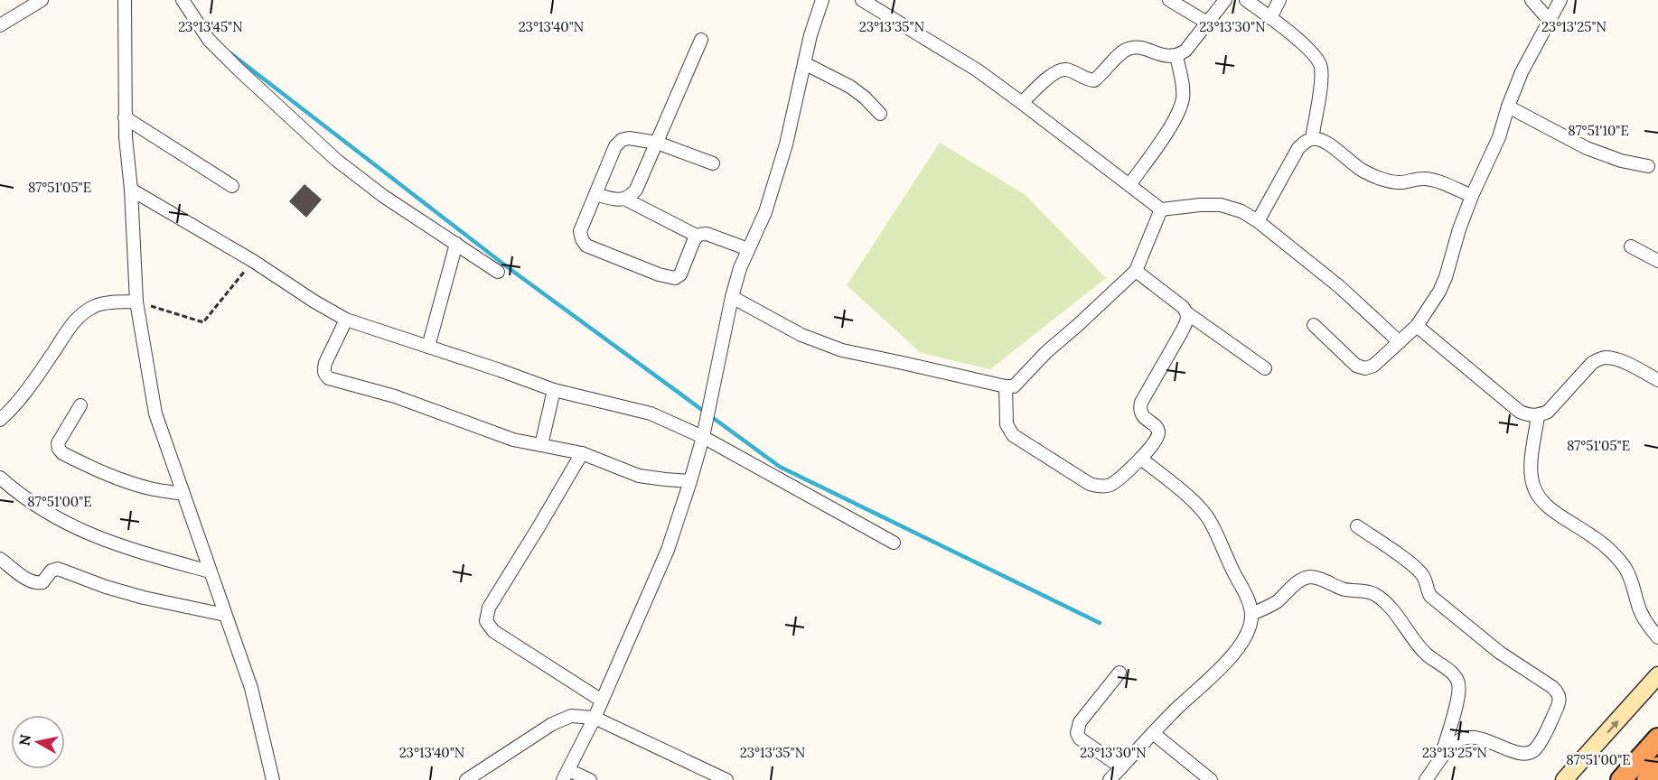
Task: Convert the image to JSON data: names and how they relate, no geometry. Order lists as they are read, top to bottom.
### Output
{
  "north": "left",
  "coordinates": [
    "23°13'45\"N",
    "23°13'40\"N",
    "23°13'35\"N",
    "23°13'30\"N",
    "23°13'25\"N",
    "87°51'10\"E",
    "87°51'05\"E",
    "87°51'00\"E"
  ]
}
